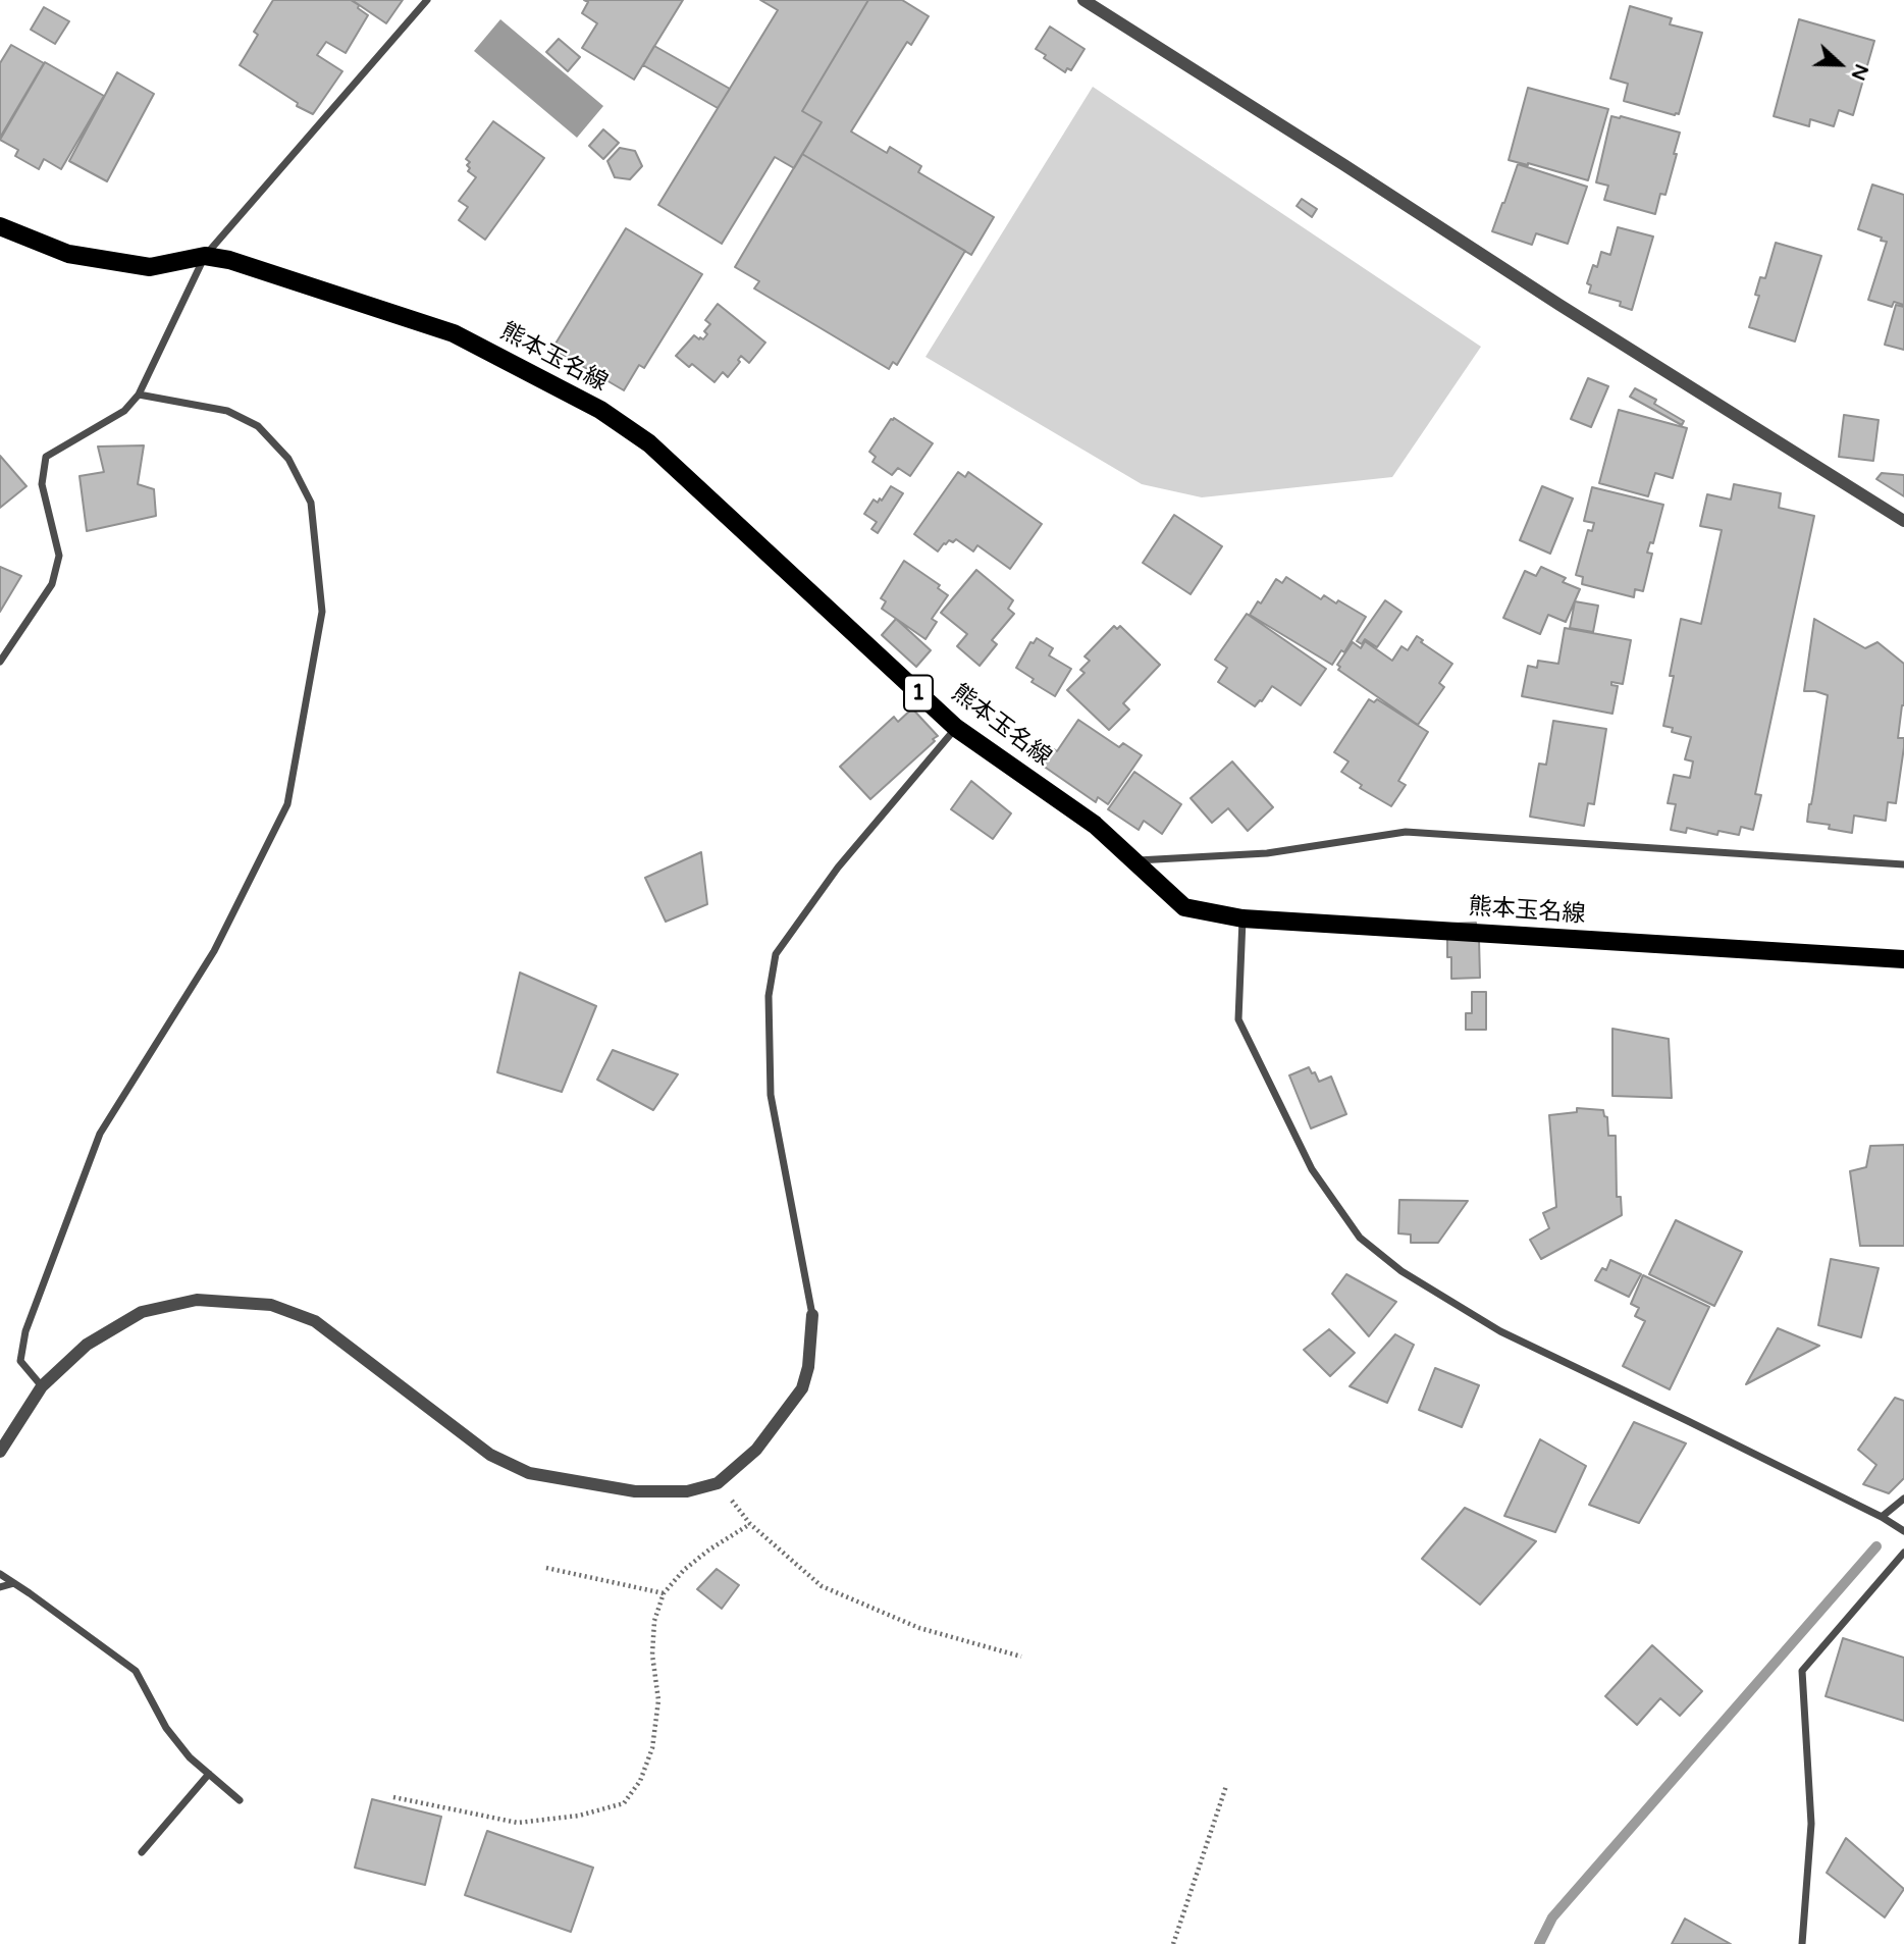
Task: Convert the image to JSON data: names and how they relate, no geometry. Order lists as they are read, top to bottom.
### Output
{
  "streets": {
    "main road": ["熊本玉名線", "1"]
  },
  "north": "right"
}
